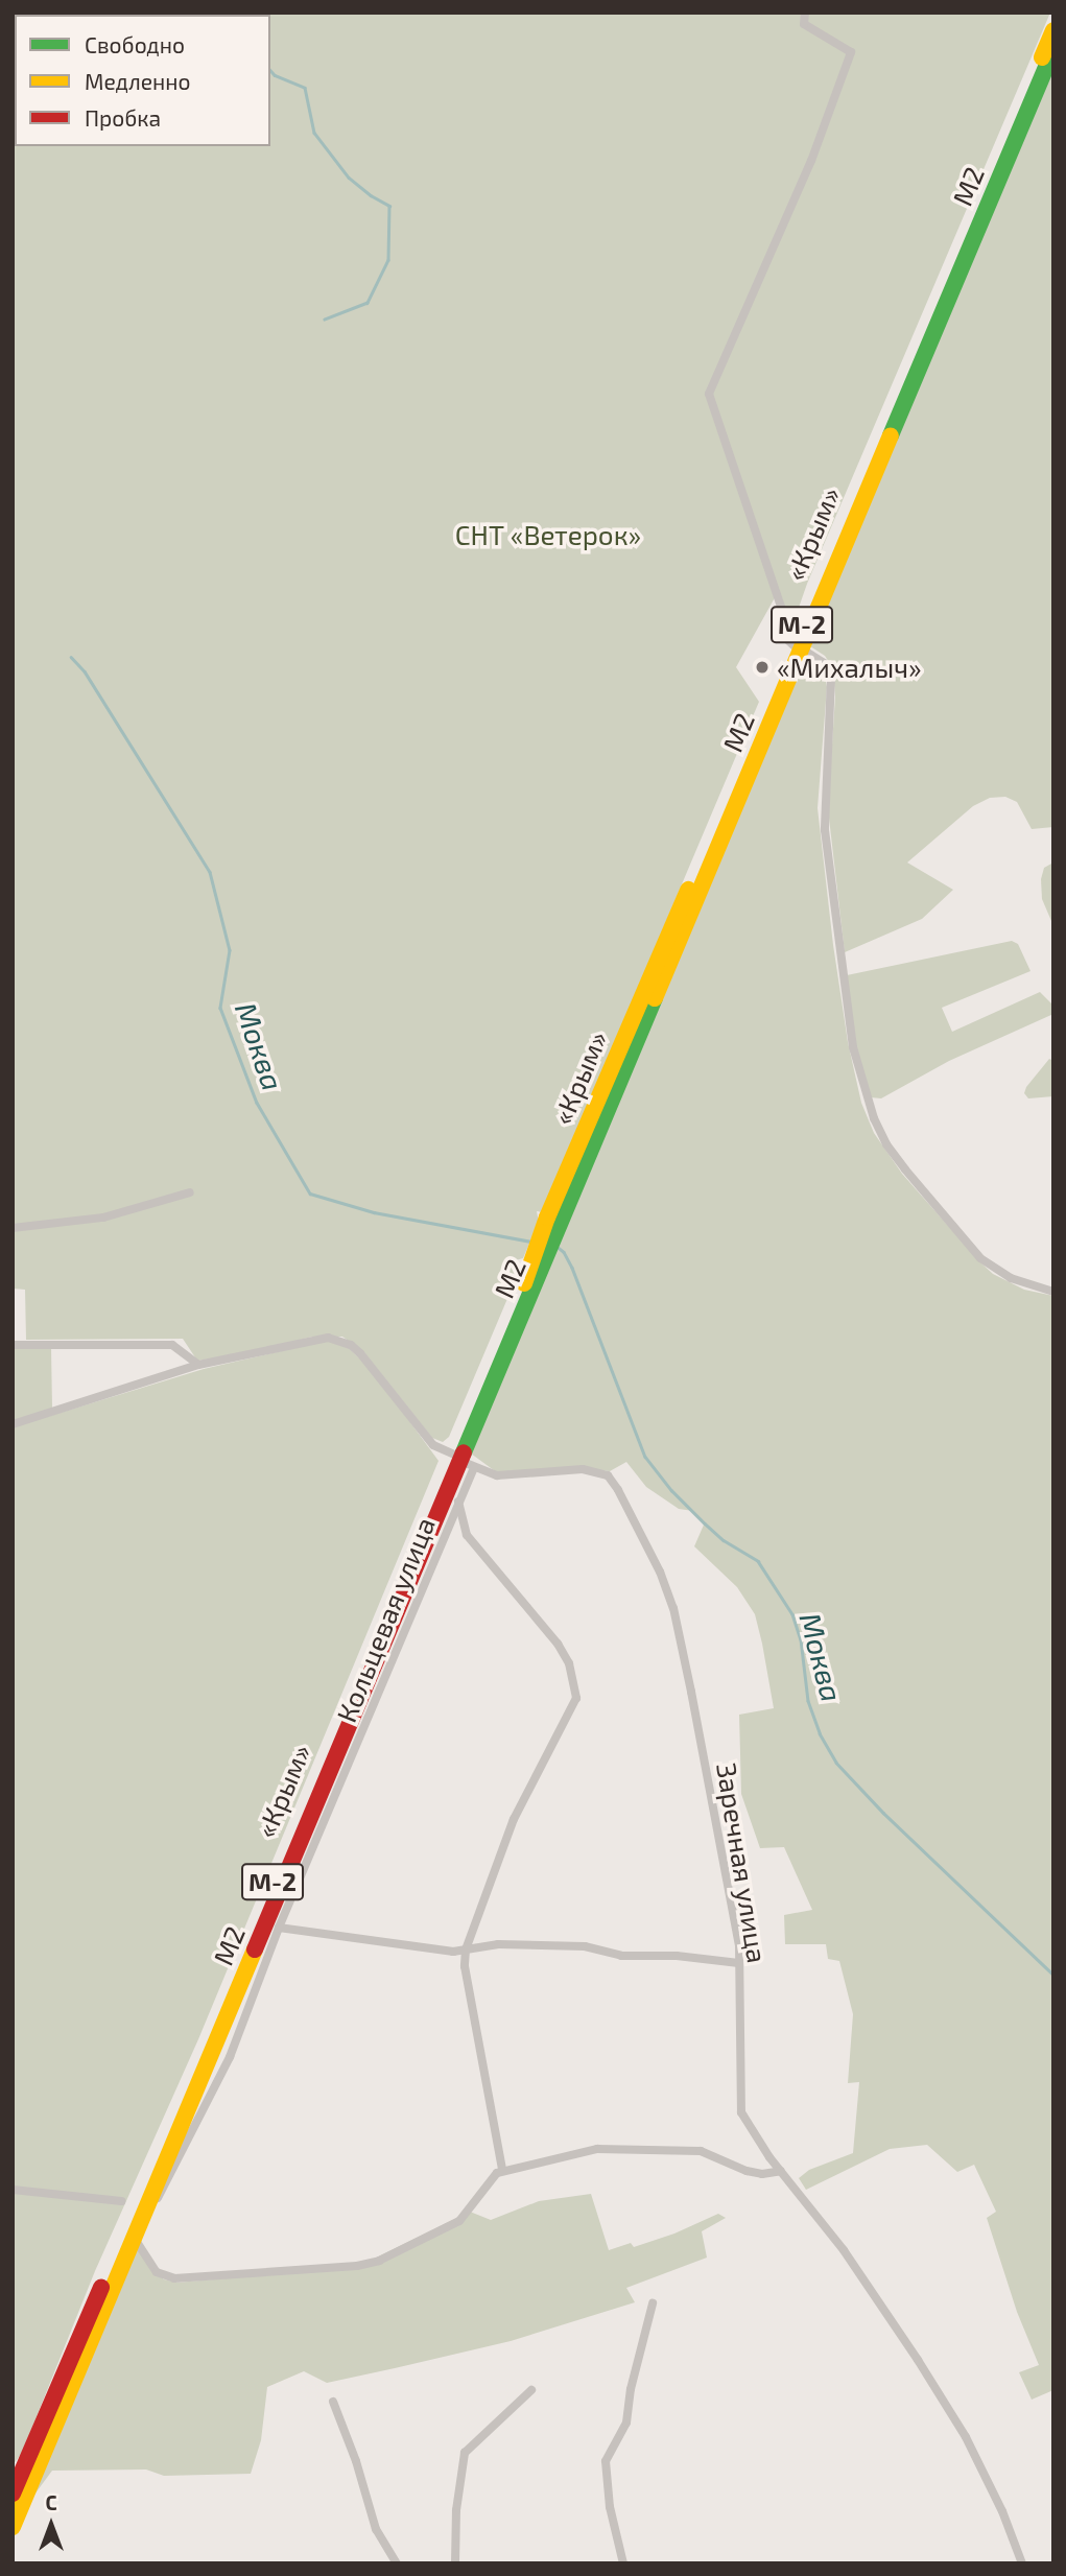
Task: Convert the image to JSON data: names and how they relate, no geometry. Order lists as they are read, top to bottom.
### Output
{
  "streets": {
    "highway": ["М2", "«Крым»", "М-2"],
    "street": ["Кольцевая улица", "Заречная улица"]
  },
  "crossings": [
    ["М2", "«Крым»"],
    ["М2", "Кольцевая улица"],
    ["М2", "Заречная улица"],
    ["Кольцевая улица", "Заречная улица"]
  ],
  "water": ["Моква"],
  "parks": ["СНТ «Ветерок»"],
  "places": ["«Михалыч»"],
  "legend": ["Свободно", "Медленно", "Пробка"],
  "north": "top"
}
